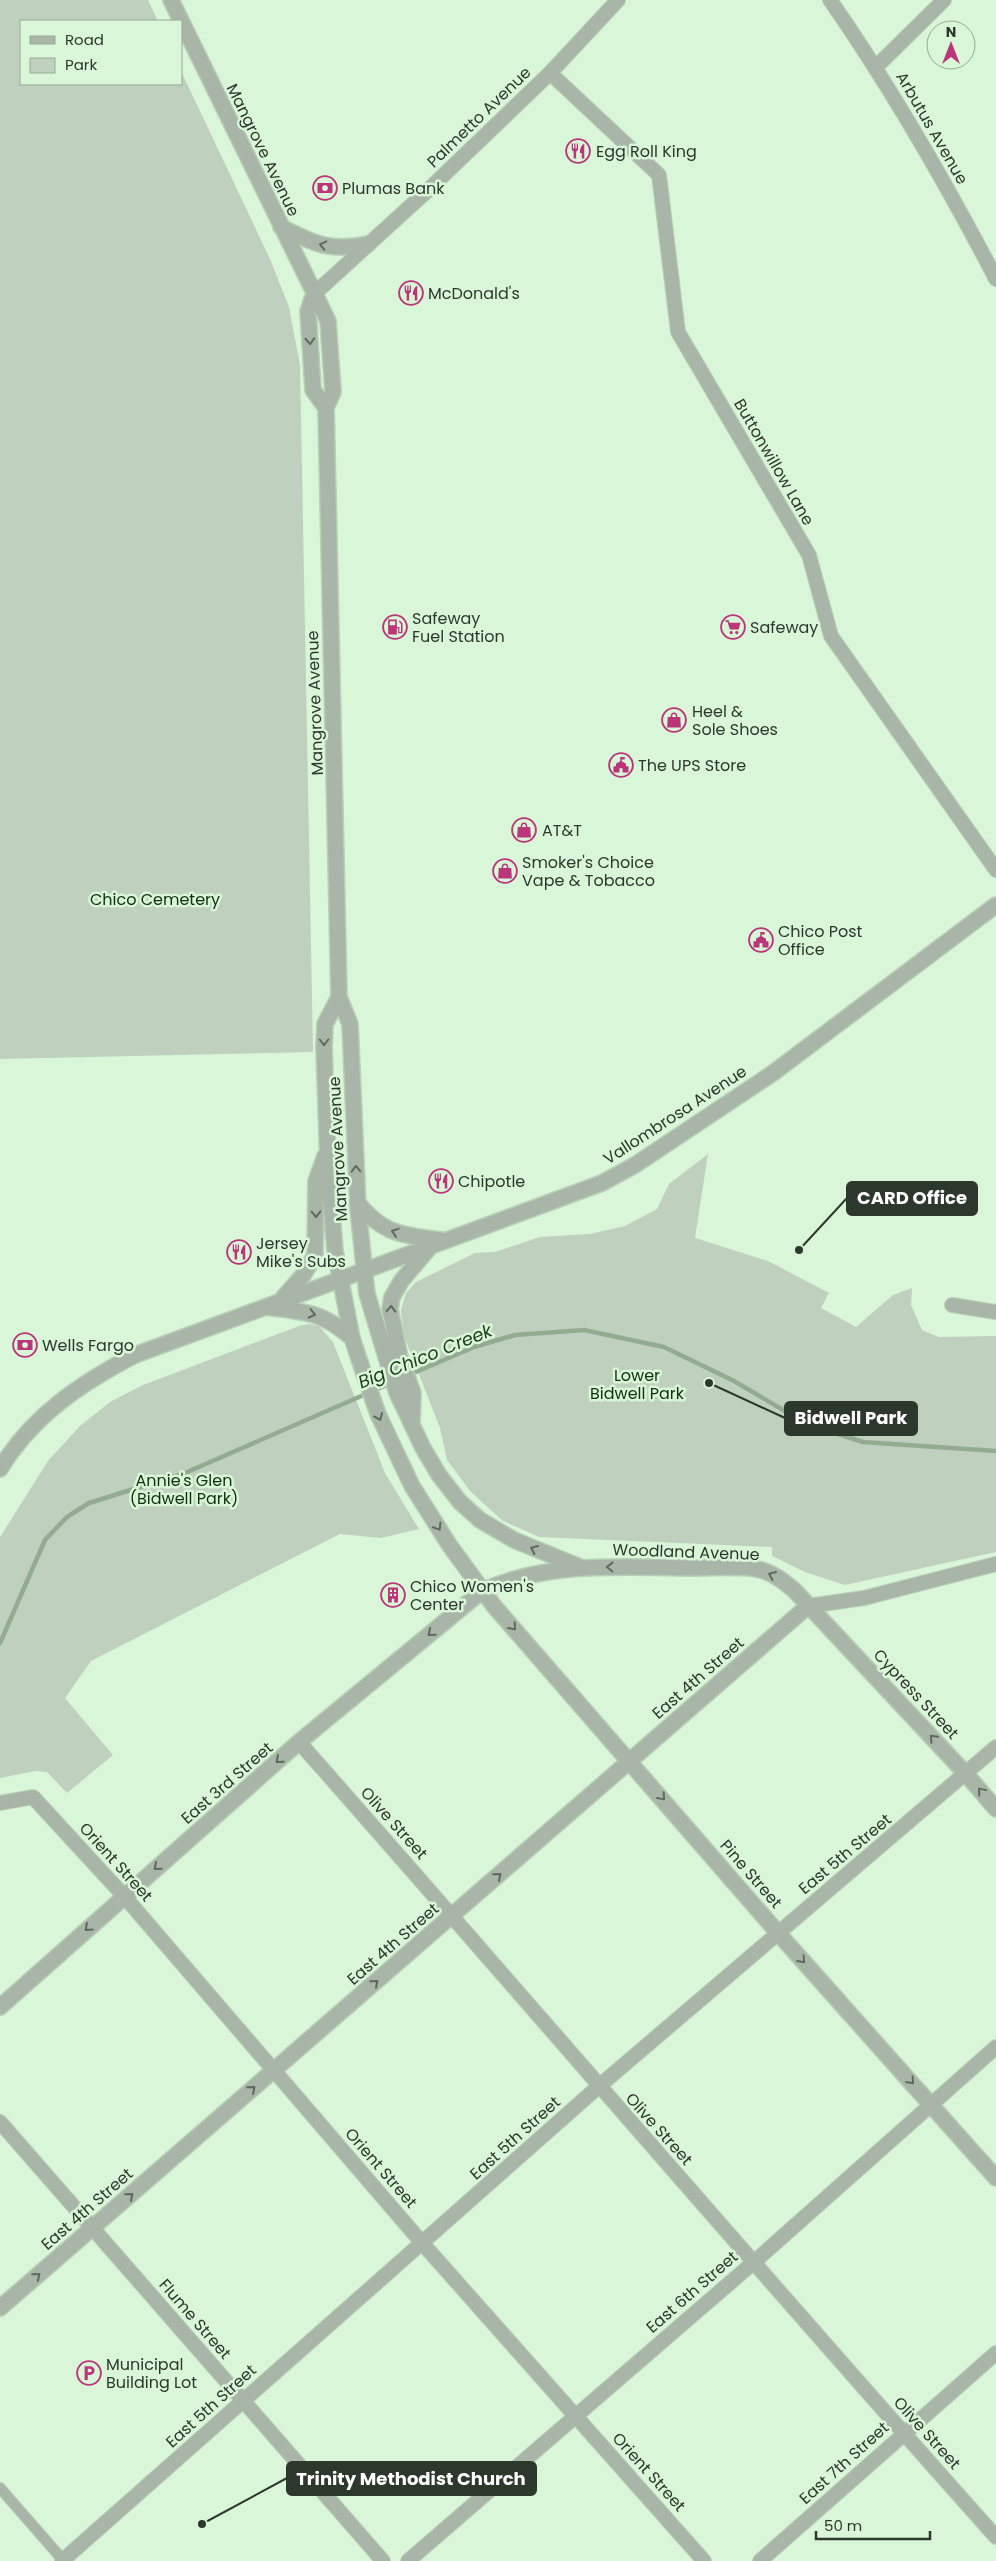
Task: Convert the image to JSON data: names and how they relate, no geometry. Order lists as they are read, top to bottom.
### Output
{
  "streets": {
    "street": [
      "Palmetto Avenue",
      "Arbutus Avenue",
      "Mangrove Avenue",
      "Buttonwillow Lane",
      "Vallombrosa Avenue",
      "Woodland Avenue",
      "East 4th Street",
      "Cypress Street",
      "East 3rd Street",
      "Olive Street",
      "East 5th Street",
      "Orient Street",
      "Pine Street",
      "East 6th Street",
      "Flume Street",
      "East 7th Street"
    ]
  },
  "crossings": [
    ["Palmetto Avenue", "Mangrove Avenue"],
    ["Palmetto Avenue", "Buttonwillow Lane"],
    ["Mangrove Avenue", "Vallombrosa Avenue"],
    ["Mangrove Avenue", "Woodland Avenue"],
    ["Mangrove Avenue", "East 3rd Street"],
    ["Mangrove Avenue", "Pine Street"],
    ["Woodland Avenue", "East 4th Street"],
    ["Woodland Avenue", "Cypress Street"],
    ["Woodland Avenue", "East 3rd Street"],
    ["Woodland Avenue", "Pine Street"],
    ["East 4th Street", "Cypress Street"],
    ["East 4th Street", "Olive Street"],
    ["East 4th Street", "Orient Street"],
    ["East 4th Street", "Pine Street"],
    ["East 4th Street", "Flume Street"],
    ["Cypress Street", "East 5th Street"],
    ["East 3rd Street", "Olive Street"],
    ["East 3rd Street", "Orient Street"],
    ["East 3rd Street", "Pine Street"],
    ["Olive Street", "East 5th Street"],
    ["Olive Street", "East 6th Street"],
    ["Olive Street", "East 7th Street"],
    ["East 5th Street", "Orient Street"],
    ["East 5th Street", "Pine Street"],
    ["East 5th Street", "Flume Street"],
    ["Orient Street", "East 6th Street"],
    ["Pine Street", "East 6th Street"]
  ],
  "one_way": [
    "Woodland Avenue",
    "East 4th Street",
    "Cypress Street",
    "East 3rd Street",
    "Pine Street"
  ],
  "water": ["Big Chico Creek"],
  "parks": ["Chico Cemetery", "Lower Bidwell Park", "Annie's Glen (Bidwell Park)"],
  "places": {
    "restaurant": [
      "Egg Roll King",
      "McDonald's",
      "Chipotle",
      "Jersey Mike's Subs"
    ],
    "bank": ["Plumas Bank", "Wells Fargo"],
    "fuel station": ["Safeway Fuel Station"],
    "supermarket": ["Safeway"],
    "shop": ["Heel & Sole Shoes", "AT&T", "Smoker's Choice Vape & Tobacco"],
    "public building": ["The UPS Store", "Chico Post Office"],
    "other": ["CARD Office", "Bidwell Park", "Trinity Methodist Church"],
    "building": ["Chico Women's Center"],
    "parking": ["Municipal Building Lot"]
  },
  "legend": ["Road", "Park"],
  "scale_bar": "50 m",
  "north": "top"
}
